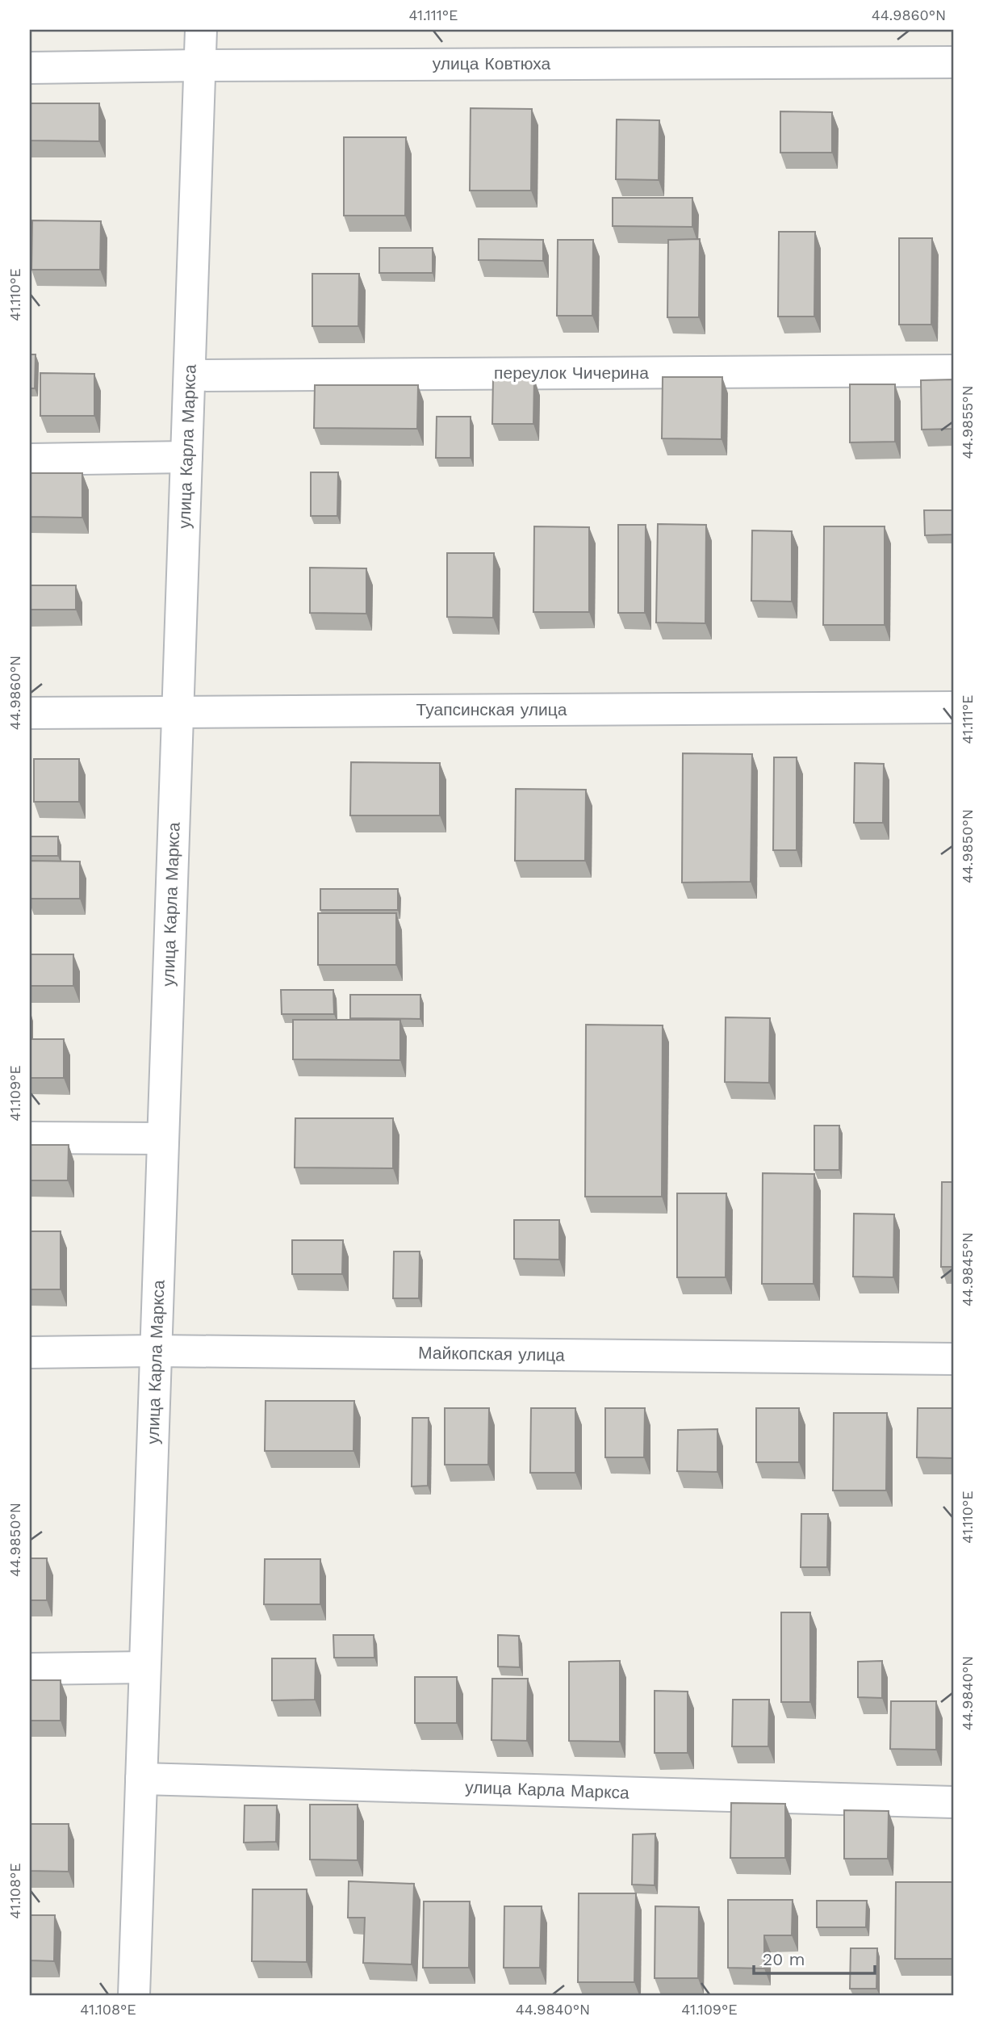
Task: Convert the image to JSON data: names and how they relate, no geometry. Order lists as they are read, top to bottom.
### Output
{
  "streets": {
    "street": [
      "улица Ковтюха",
      "переулок Чичерина",
      "улица Карла Маркса",
      "Туапсинская улица",
      "Майкопская улица"
    ]
  },
  "crossings": [
    ["улица Ковтюха", "улица Карла Маркса"],
    ["переулок Чичерина", "улица Карла Маркса"],
    ["улица Карла Маркса", "Туапсинская улица"],
    ["улица Карла Маркса", "Майкопская улица"]
  ],
  "scale_bar": "20 m",
  "coordinates": [
    "41.111°E",
    "44.9860°N",
    "41.110°E",
    "44.9855°N",
    "44.9850°N",
    "41.109°E",
    "44.9845°N",
    "44.9840°N",
    "41.108°E"
  ]
}
